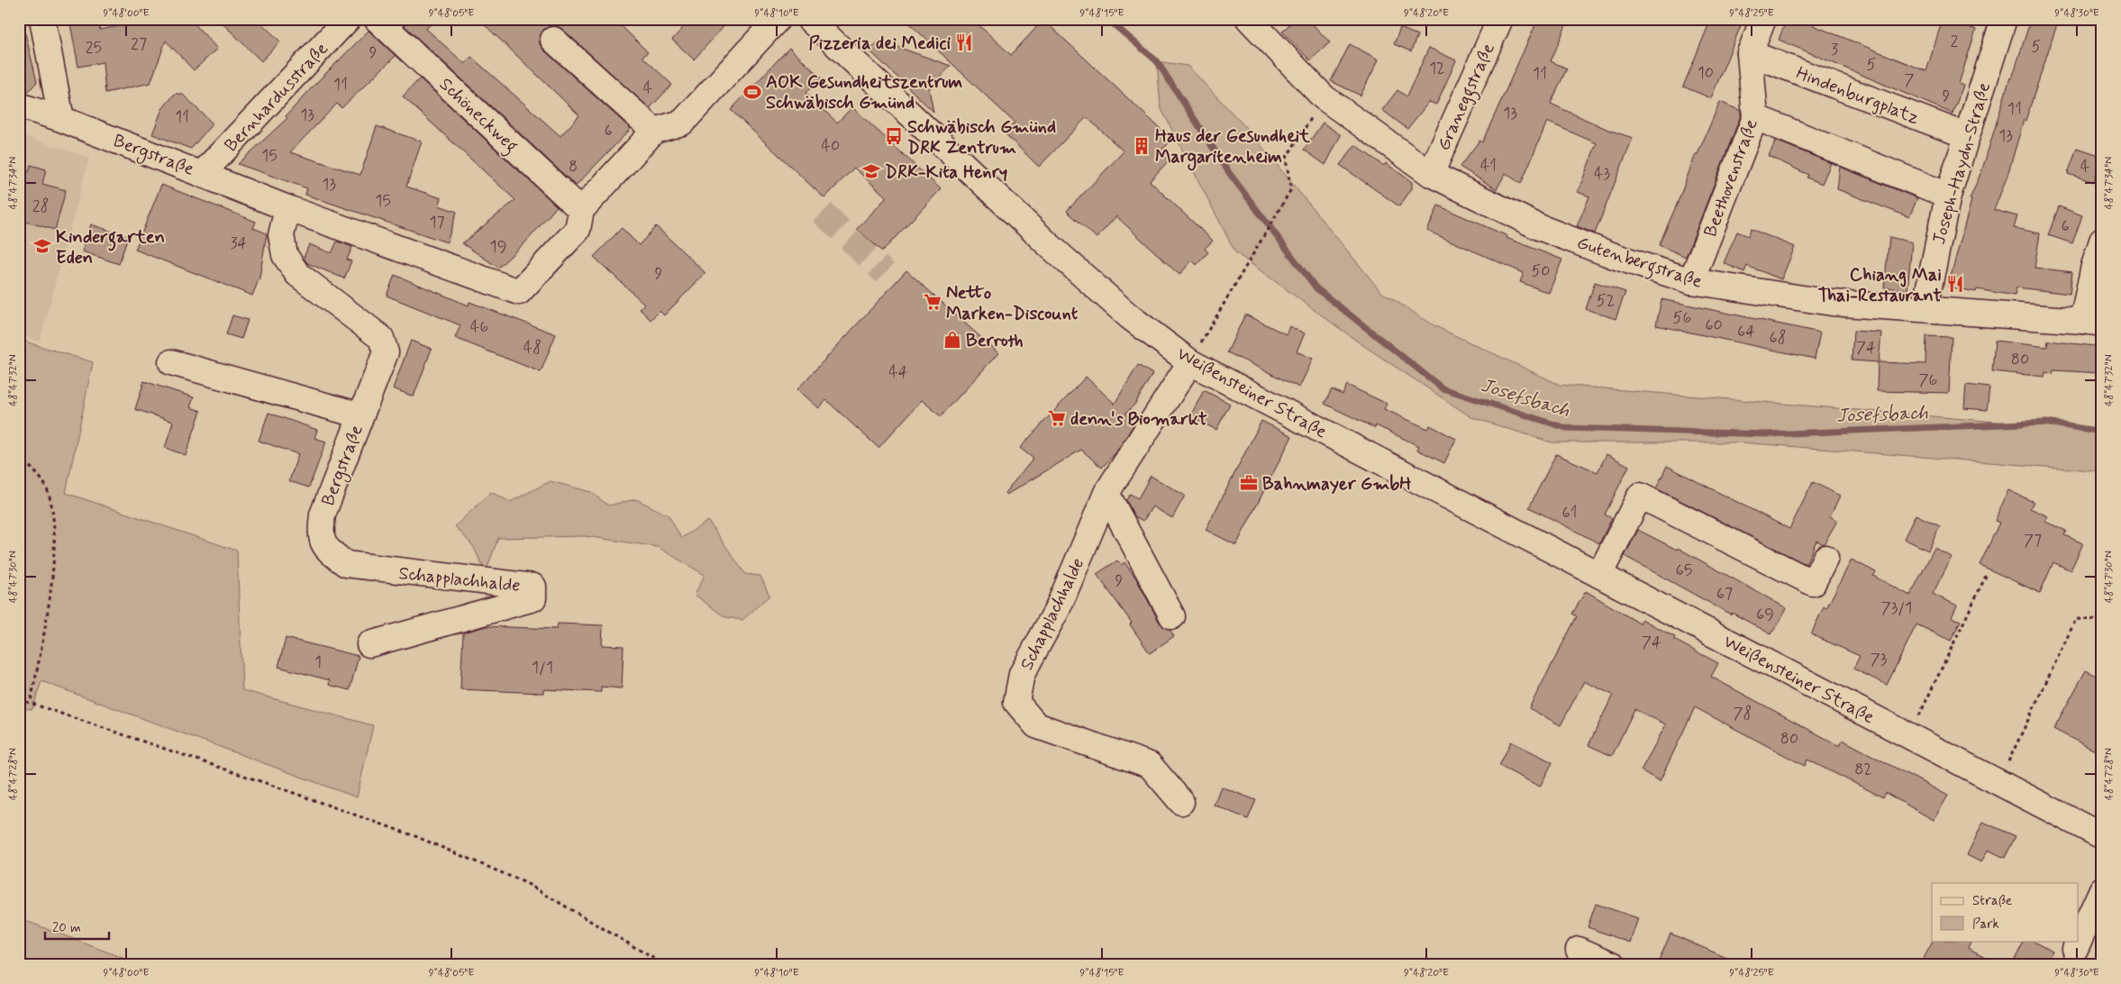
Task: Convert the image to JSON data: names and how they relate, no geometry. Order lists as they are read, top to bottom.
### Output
{
  "streets": {
    "street": [
      "Hindenburgplatz",
      "Bernhardusstraße",
      "Graneggstraße",
      "Schöneckweg",
      "Bergstraße",
      "Joseph-Haydn-Straße",
      "Beethovenstraße",
      "Gutenbergstraße",
      "Weißensteiner Straße",
      "Schapplachhalde"
    ]
  },
  "crossings": [
    ["Hindenburgplatz", "Joseph-Haydn-Straße"],
    ["Hindenburgplatz", "Beethovenstraße"],
    ["Bernhardusstraße", "Bergstraße"],
    ["Graneggstraße", "Gutenbergstraße"],
    ["Schöneckweg", "Bergstraße"],
    ["Bergstraße", "Schapplachhalde"],
    ["Joseph-Haydn-Straße", "Gutenbergstraße"],
    ["Beethovenstraße", "Gutenbergstraße"],
    ["Weißensteiner Straße", "Schapplachhalde"]
  ],
  "water": ["Josefsbach"],
  "places": {
    "restaurant": ["Pizzeria dei Medici", "Chiang Mai Thai-Restaurant"],
    "sports": ["AOK Gesundheitszentrum Schwäbisch Gmünd"],
    "bus stop": ["Schwäbisch Gmünd DRK Zentrum"],
    "building": ["Haus der Gesundheit Margaritenheim"],
    "school or university": ["DRK-Kita Henry", "Kindergarten Eden"],
    "supermarket": ["Netto Marken-Discount", "denn's Biomarkt"],
    "shop": ["Berroth"],
    "office": ["Bahnmayer GmbH"]
  },
  "house_numbers": [
    "2",
    "27",
    "5",
    "25",
    "3",
    "9",
    "5",
    "12",
    "10",
    "11",
    "7",
    "11",
    "4",
    "9",
    "11",
    "13",
    "13",
    "11",
    "6",
    "13",
    "40",
    "15",
    "41",
    "8",
    "4",
    "43",
    "13",
    "15",
    "28",
    "17",
    "6",
    "34",
    "19",
    "50",
    "9",
    "52",
    "56",
    "60",
    "46",
    "64",
    "68",
    "48",
    "74",
    "80",
    "44",
    "76",
    "61",
    "77",
    "65",
    "9",
    "67",
    "73/1",
    "69",
    "74",
    "73",
    "1",
    "1/1",
    "78",
    "80",
    "82"
  ],
  "legend": ["Straße", "Park"],
  "scale_bar": "20 m",
  "coordinates": [
    "9°48'00\"E",
    "9°48'05\"E",
    "9°48'10\"E",
    "9°48'15\"E",
    "9°48'20\"E",
    "9°48'25\"E",
    "9°48'30\"E",
    "48°47'34\"N",
    "48°47'32\"N",
    "48°47'30\"N",
    "48°47'28\"N"
  ]
}
